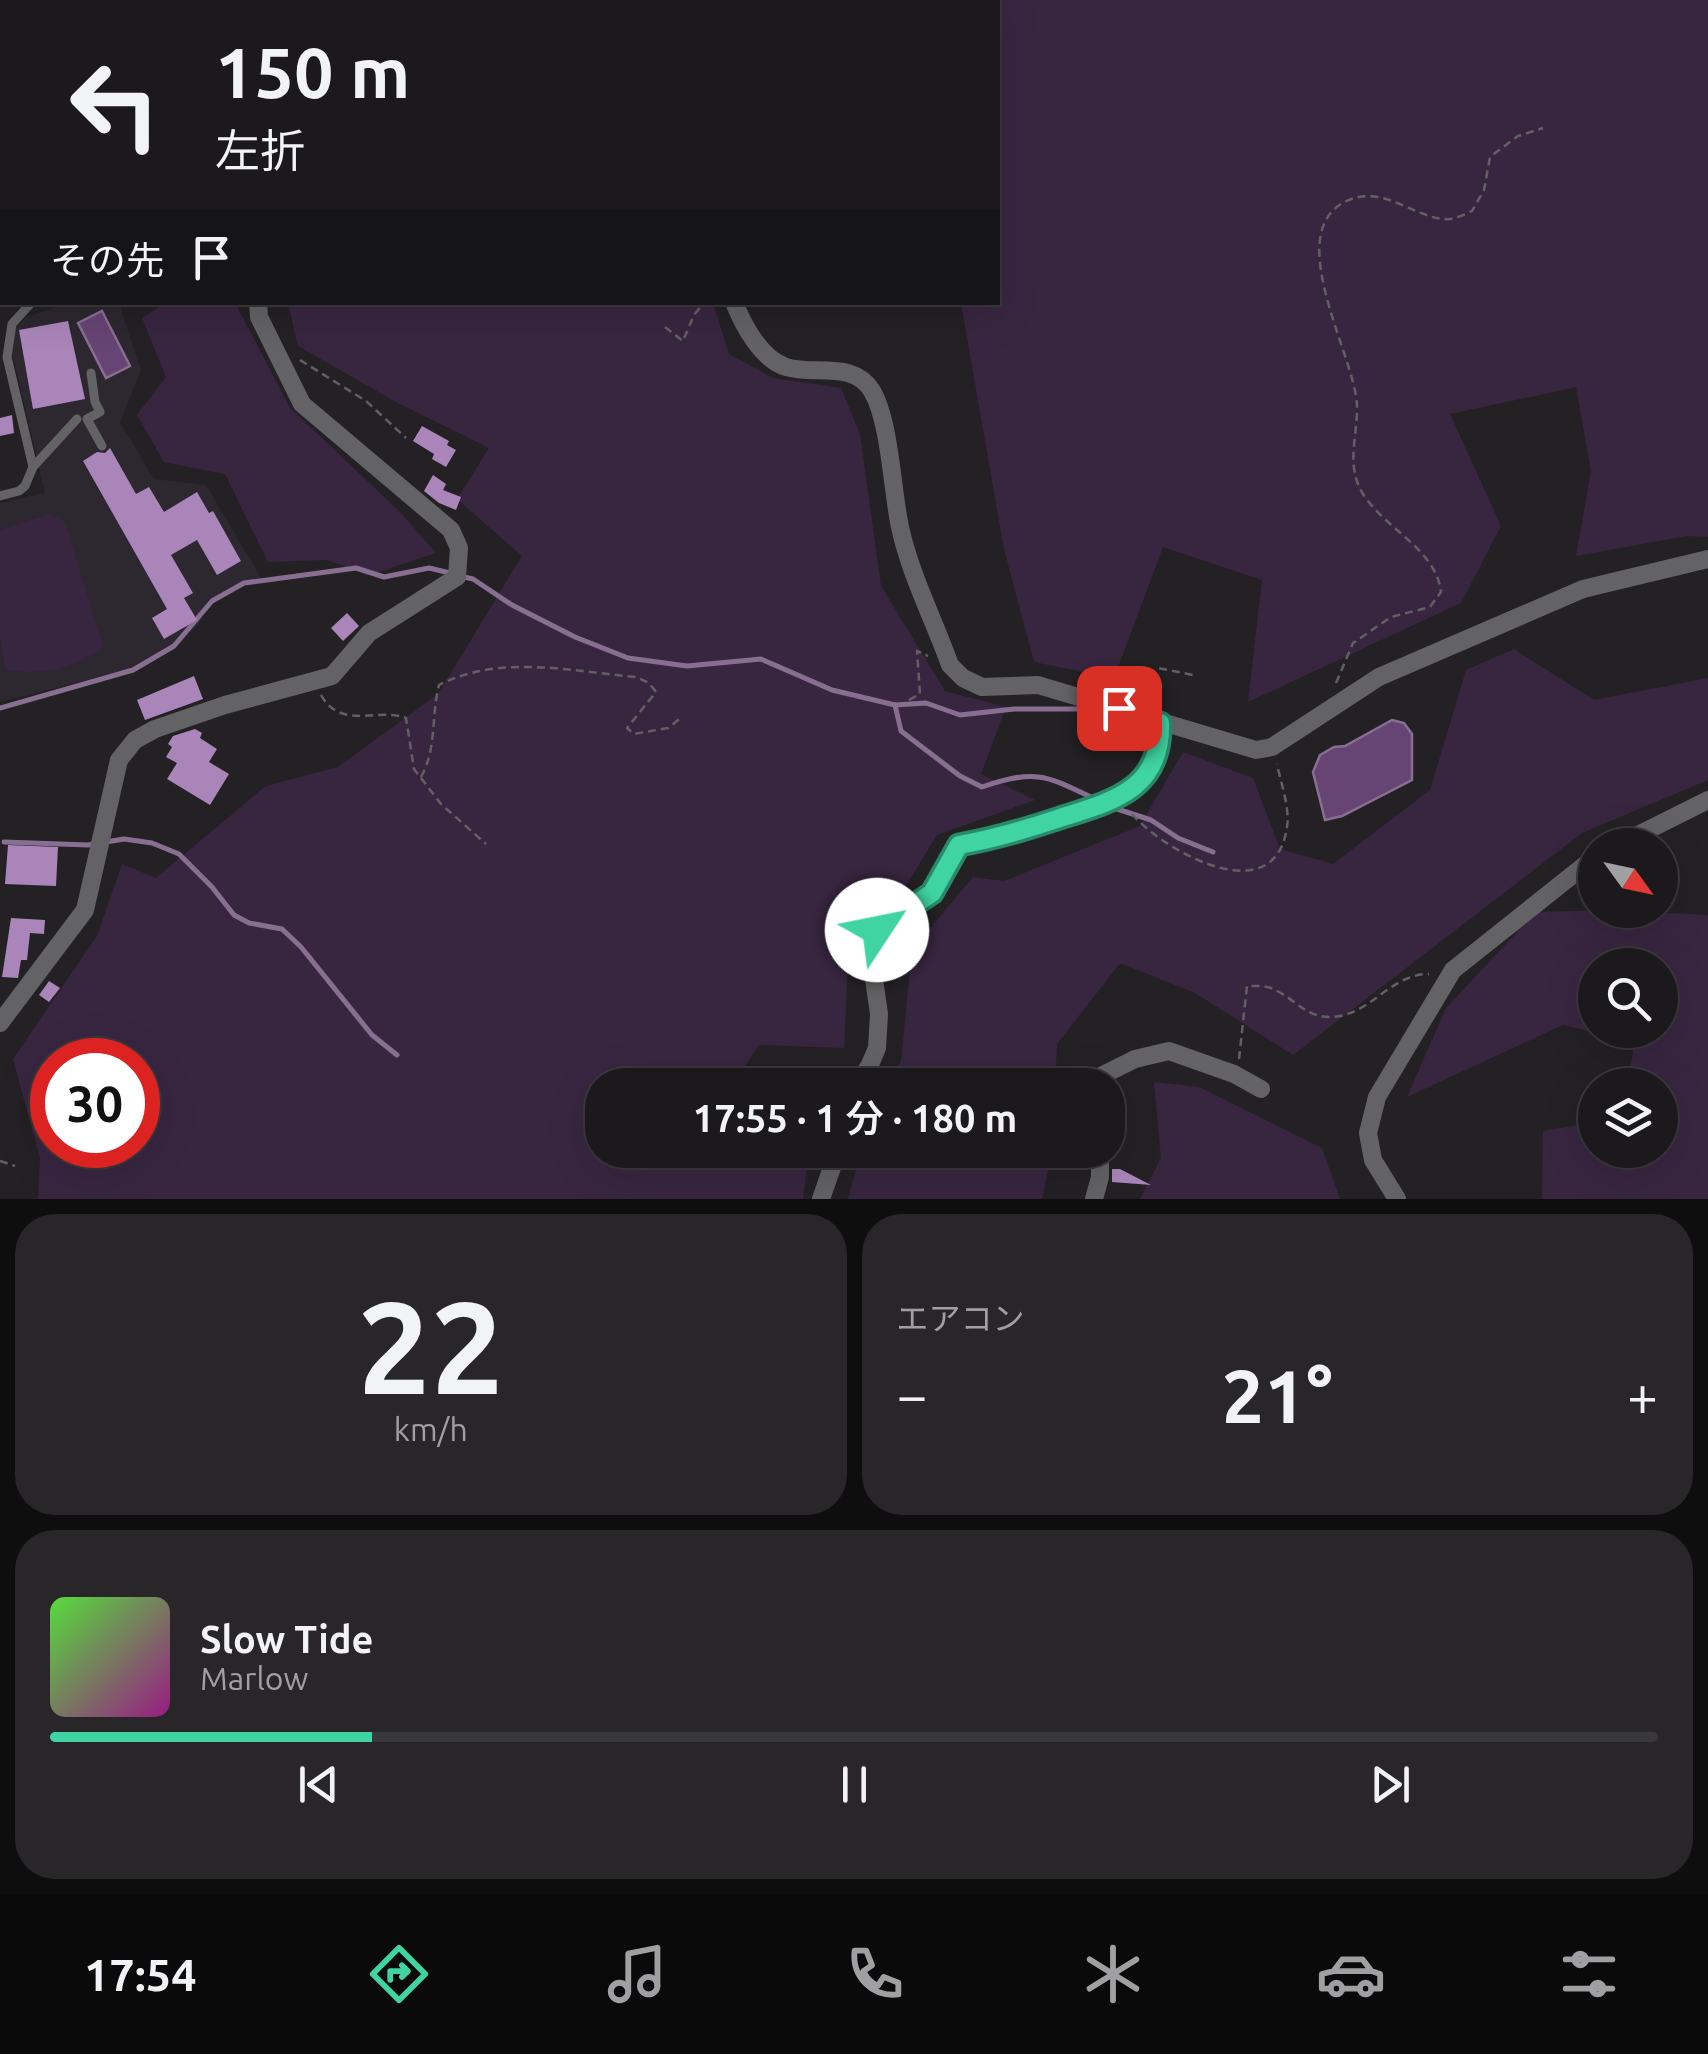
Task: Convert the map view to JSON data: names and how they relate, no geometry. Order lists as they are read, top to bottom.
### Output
{
  "north": "bottom right",
  "page": {
    "turn": ["150 m", "左折"],
    "then": "その先",
    "limit": "30",
    "trip": "17:55 · 1 分 · 180 m",
    "tile": [
      ["22", "km/h"],
      "エアコン"
    ],
    "heat": ["−", "21°", "+"],
    "song": ["Slow Tide", "Marlow"],
    "tabs": "17:54"
  }
}
